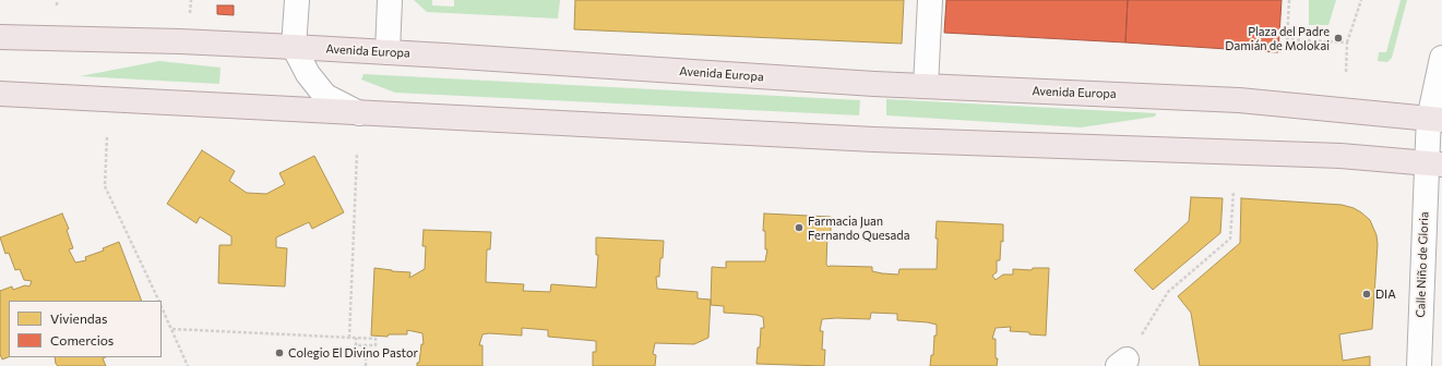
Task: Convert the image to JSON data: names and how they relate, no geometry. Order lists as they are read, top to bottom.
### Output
{
  "streets": {
    "main road": ["Avenida Europa"],
    "street": ["Calle Niño de Gloria"]
  },
  "crossings": [
    ["Avenida Europa", "Calle Niño de Gloria"]
  ],
  "places": [
    "Plaza del Padre Damián de Molokai",
    "Farmacia Juan Fernando Quesada",
    "DIA",
    "Colegio El Divino Pastor"
  ],
  "legend": ["Viviendas", "Comercios"]
}
